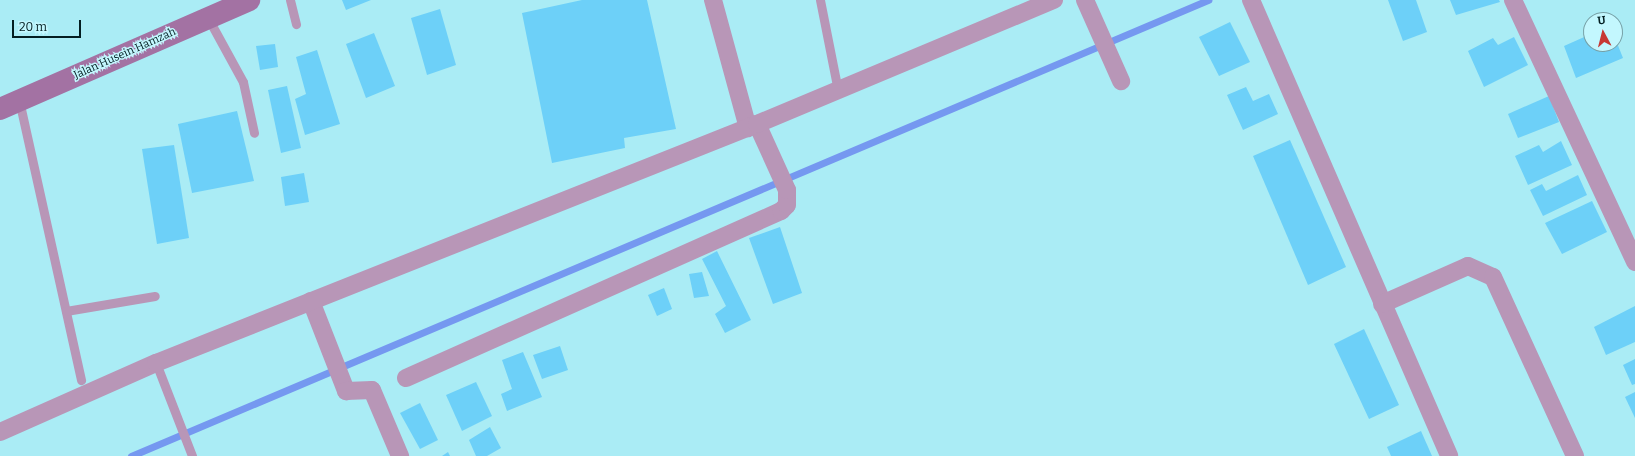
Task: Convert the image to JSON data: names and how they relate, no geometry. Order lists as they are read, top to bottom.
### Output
{
  "streets": {
    "street": ["Jalan Husein Hamzah"]
  },
  "scale_bar": "20 m",
  "north": "top"
}
